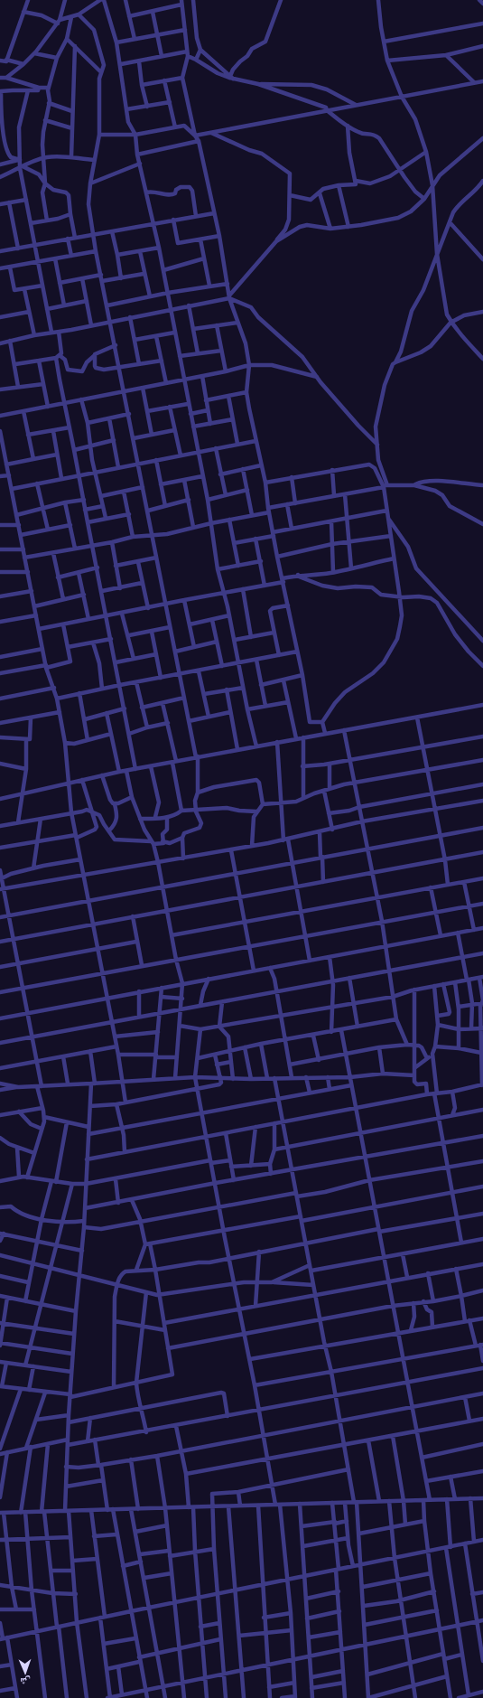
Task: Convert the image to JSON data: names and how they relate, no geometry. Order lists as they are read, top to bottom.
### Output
{
  "north": "bottom"
}
